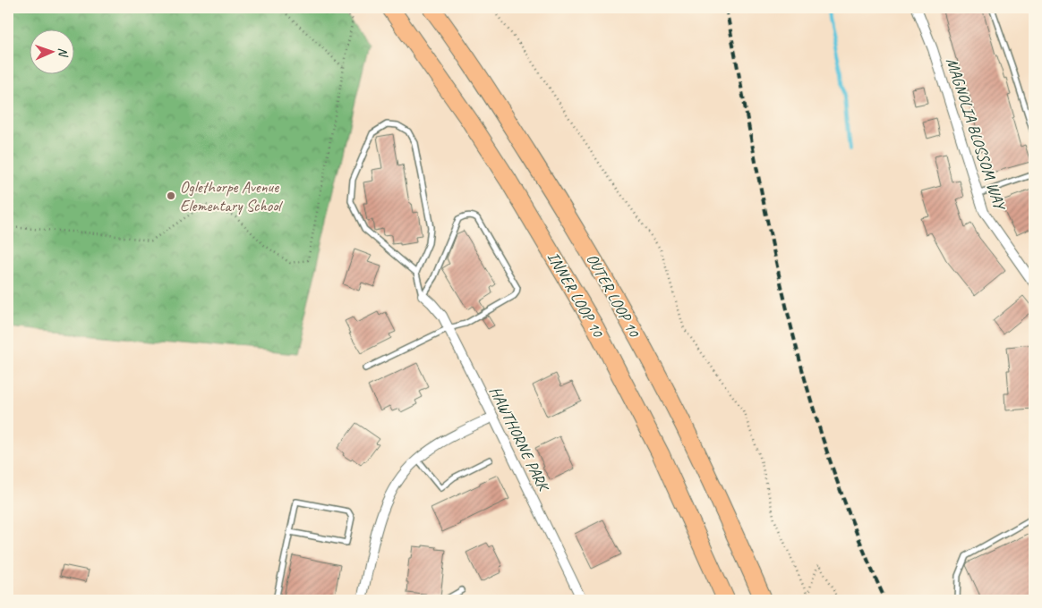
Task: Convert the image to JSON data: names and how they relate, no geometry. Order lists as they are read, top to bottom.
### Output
{
  "streets": {
    "highway": ["INNER LOOP 10", "OUTER LOOP 10"],
    "street": ["MAGNOLIA BLOSSOM WAY", "HAWTHORNE PARK"]
  },
  "places": ["Oglethorpe Avenue Elementary School"],
  "north": "right"
}
